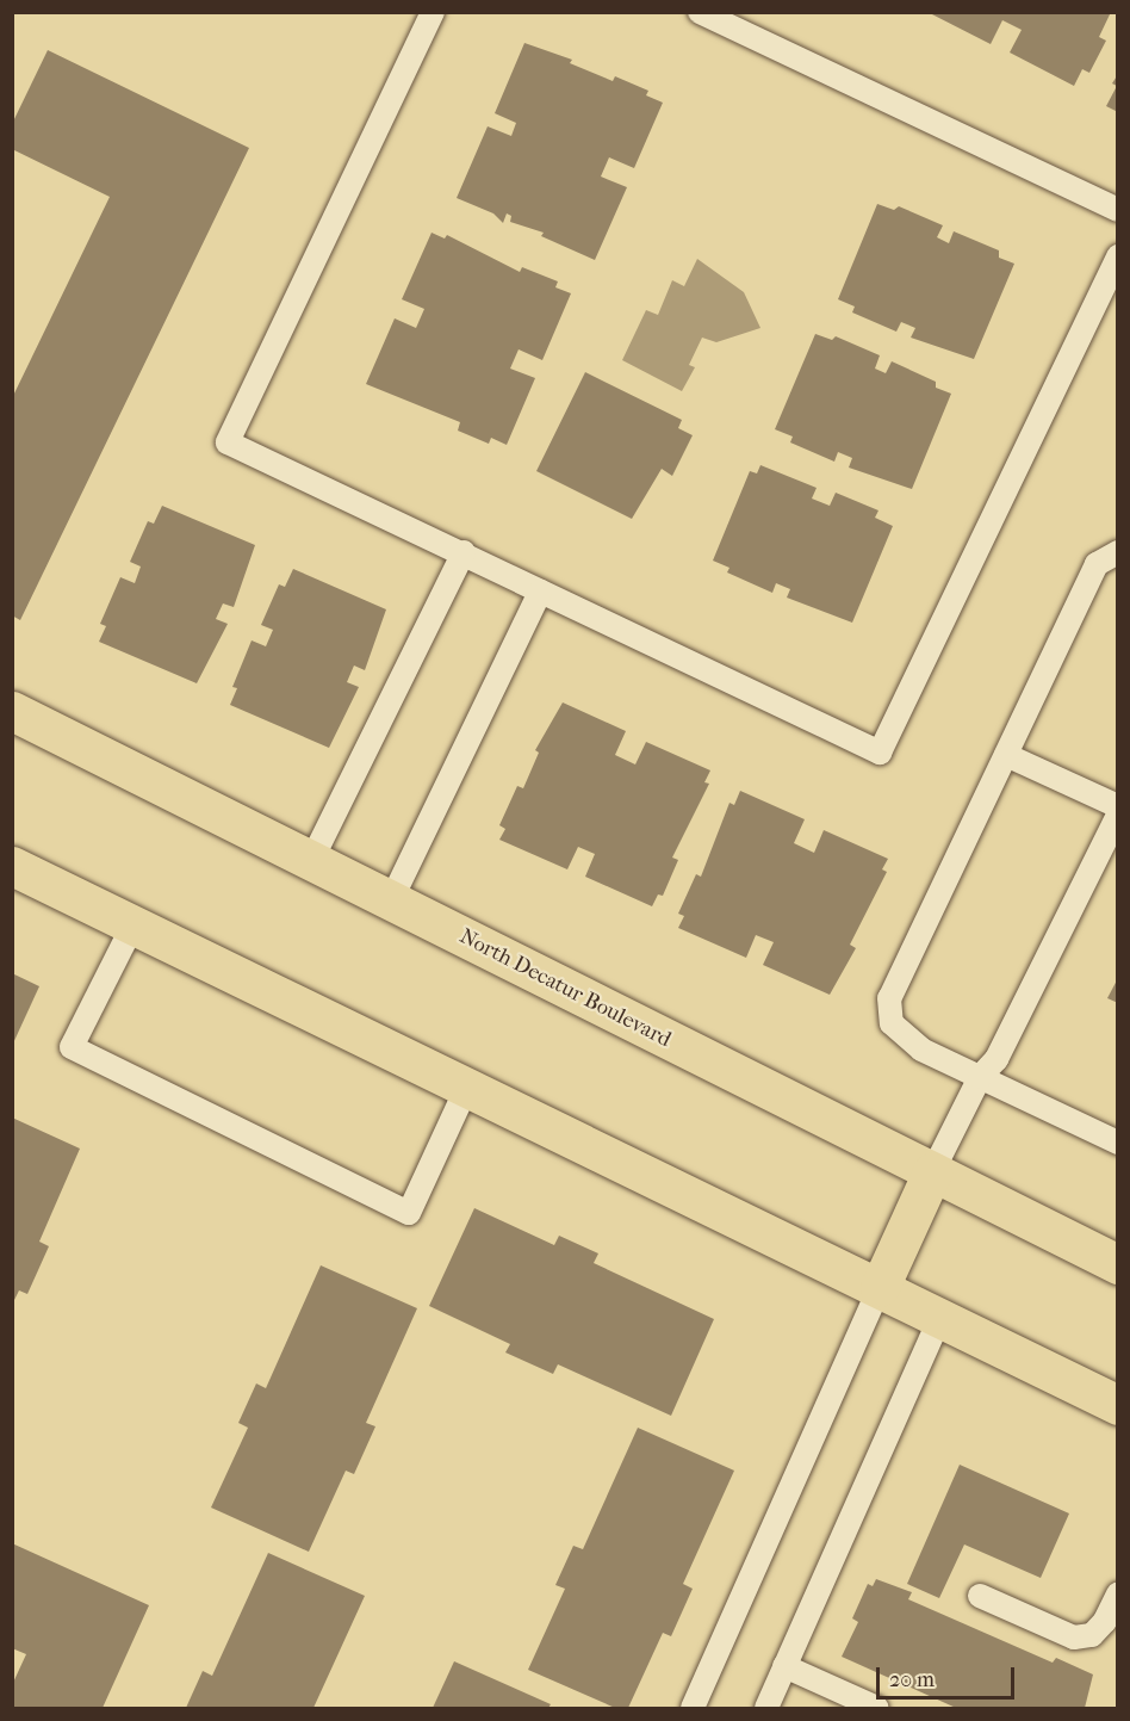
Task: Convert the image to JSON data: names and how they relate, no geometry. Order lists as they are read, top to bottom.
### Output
{
  "streets": {
    "main road": ["North Decatur Boulevard"]
  },
  "scale_bar": "20 m"
}
